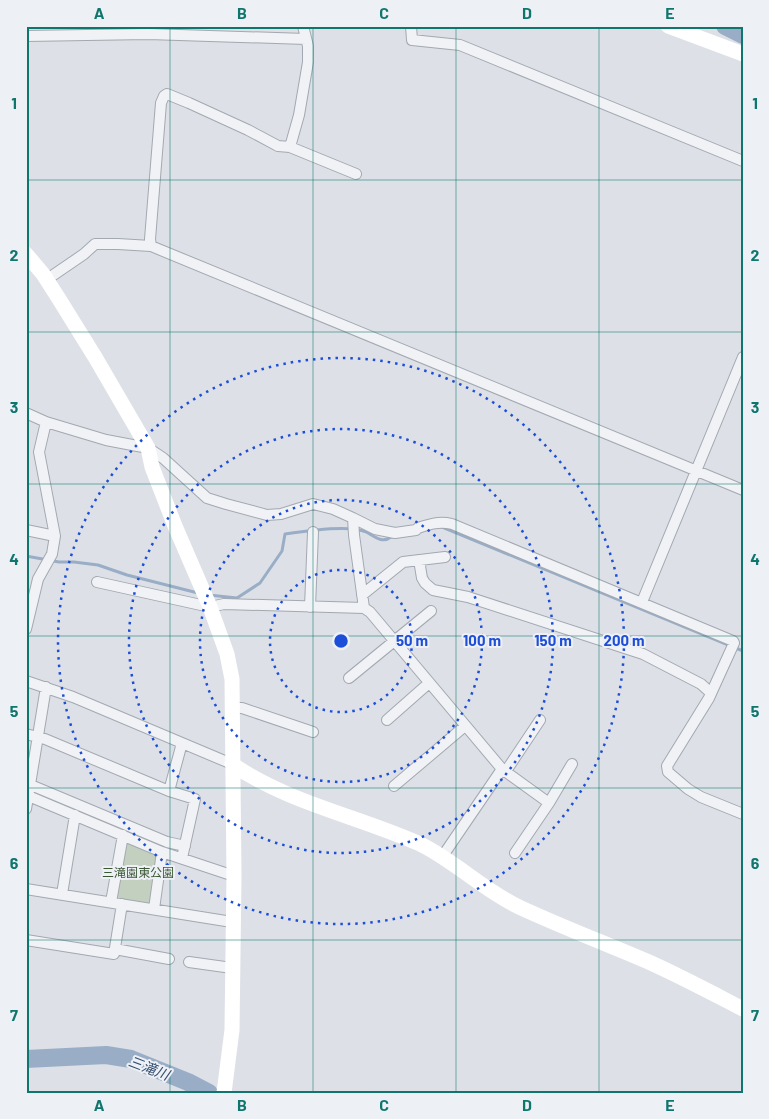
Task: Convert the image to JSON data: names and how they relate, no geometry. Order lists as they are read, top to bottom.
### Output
{
  "water": ["三滝川"],
  "parks": ["三滝園東公園"],
  "grid": {
    "columns": [
      "A",
      "B",
      "C",
      "D",
      "E"
    ],
    "rows": [
      "1",
      "2",
      "3",
      "4",
      "5",
      "6",
      "7"
    ]
  },
  "rings": [
    "50 m",
    "100 m",
    "150 m",
    "200 m"
  ]
}
